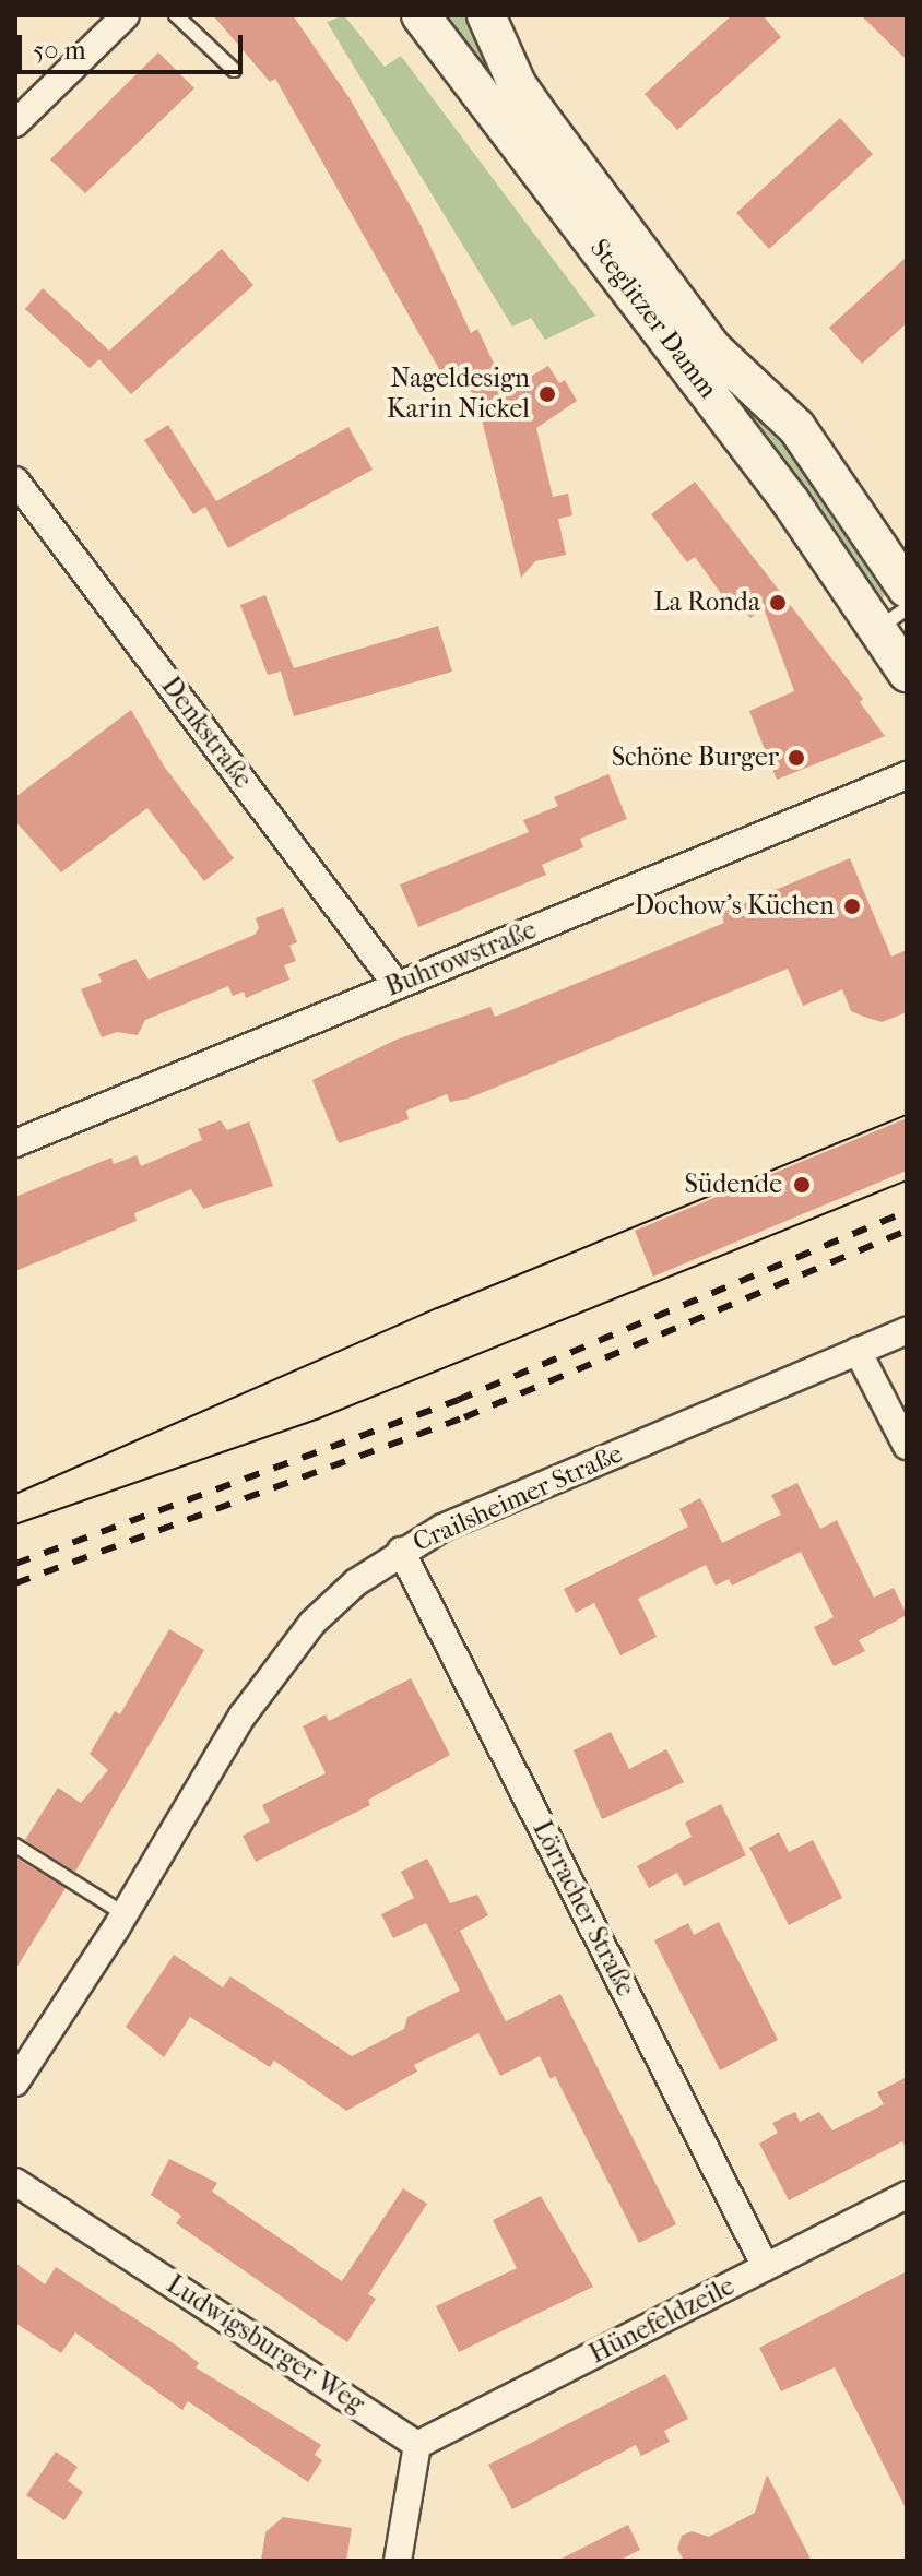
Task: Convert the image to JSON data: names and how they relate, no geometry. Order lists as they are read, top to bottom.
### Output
{
  "streets": {
    "main road": ["Steglitzer Damm"],
    "street": [
      "Denkstraße",
      "Buhrowstraße",
      "Crailsheimer Straße",
      "Lörracher Straße",
      "Hünefeldzeile",
      "Ludwigsburger Weg"
    ]
  },
  "crossings": [
    ["Denkstraße", "Buhrowstraße"],
    ["Crailsheimer Straße", "Lörracher Straße"],
    ["Lörracher Straße", "Hünefeldzeile"],
    ["Hünefeldzeile", "Ludwigsburger Weg"]
  ],
  "places": [
    "Nageldesign Karin Nickel",
    "La Ronda",
    "Schöne Burger",
    "Dochow's Küchen",
    "Südende"
  ],
  "scale_bar": "50 m"
}
